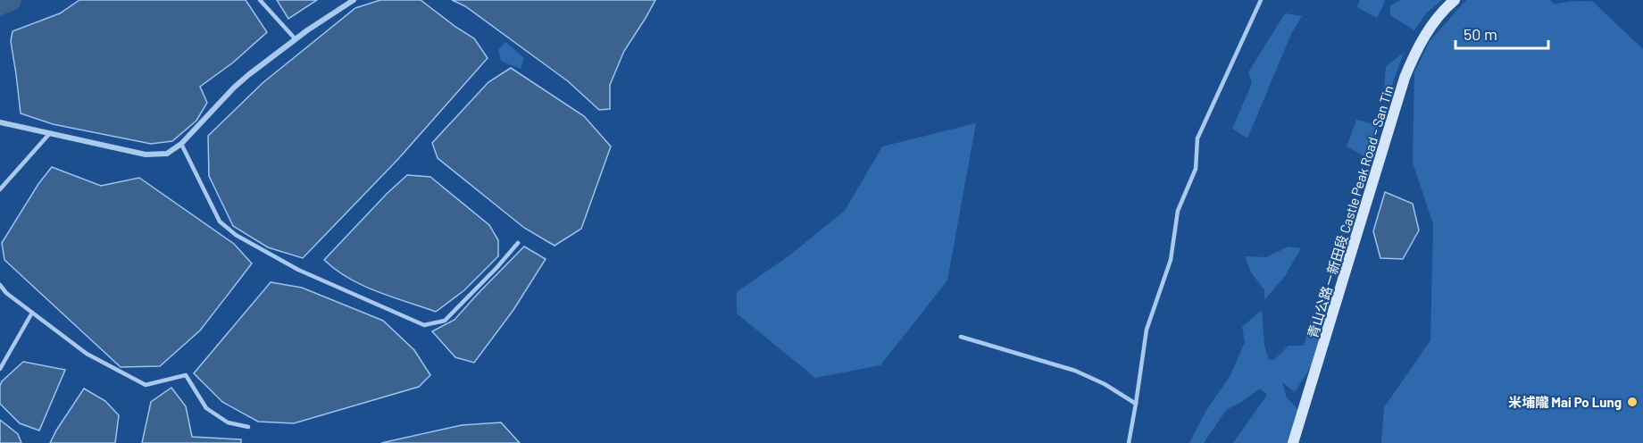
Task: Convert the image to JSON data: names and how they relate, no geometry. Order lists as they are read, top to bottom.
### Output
{
  "streets": {
    "main road": ["青山公路－新田段 Castle Peak Road – San Tin"]
  },
  "places": ["米埔隴 Mai Po Lung"],
  "scale_bar": "50 m"
}
